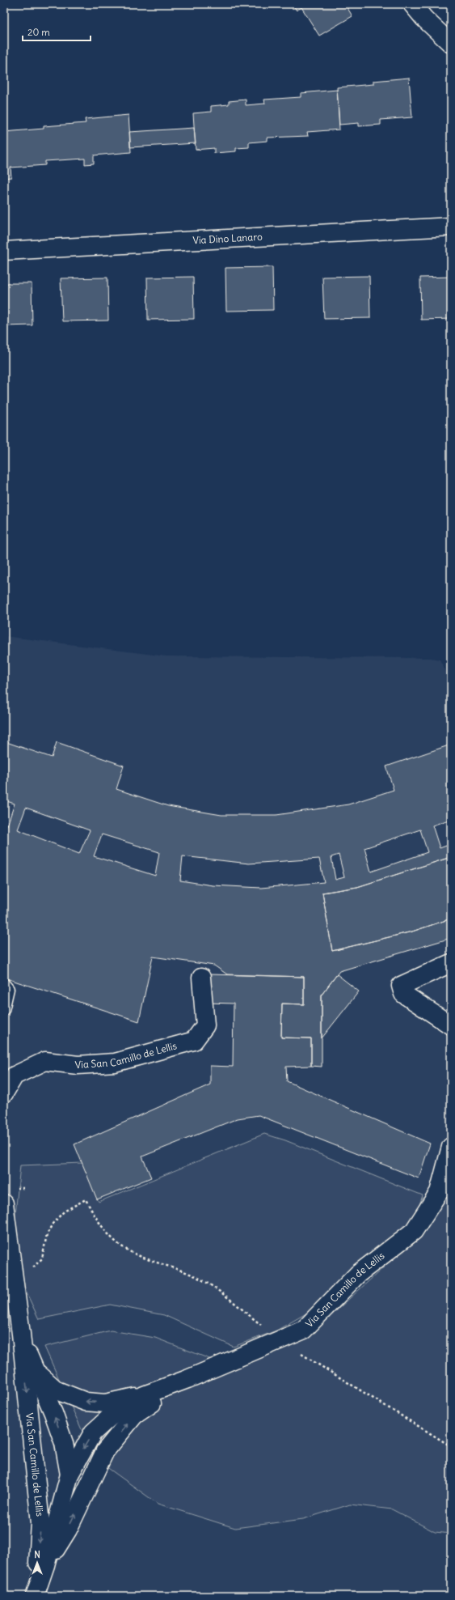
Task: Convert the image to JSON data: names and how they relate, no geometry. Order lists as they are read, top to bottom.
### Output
{
  "streets": {
    "street": ["Via Dino Lanaro", "Via San Camillo de Lellis"]
  },
  "scale_bar": "20 m",
  "north": "top"
}
